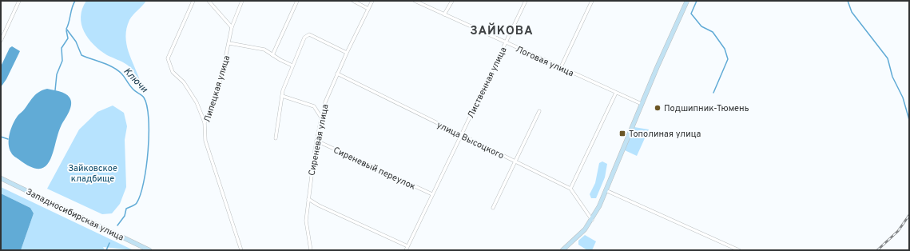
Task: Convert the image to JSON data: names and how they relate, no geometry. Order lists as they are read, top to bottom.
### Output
{
  "streets": {
    "main road": ["Западносибирская улица"],
    "street": [
      "Логовая улица",
      "Лиственная улица",
      "Липецкая улица",
      "Сиреневая улица",
      "улица Высоцкого",
      "Сиреневый переулок"
    ]
  },
  "crossings": [
    ["Логовая улица", "Лиственная улица"],
    ["Лиственная улица", "улица Высоцкого"],
    ["Лиственная улица", "Сиреневый переулок"],
    ["Сиреневая улица", "улица Высоцкого"],
    ["Сиреневая улица", "Сиреневый переулок"]
  ],
  "districts": ["ЗАЙКОВА"],
  "water": ["Ключи"],
  "parks": ["Зайковское кладбище"],
  "places": {
    "other": ["Подшипник-Тюмень"],
    "transit": ["Тополиная улица"]
  }
}
